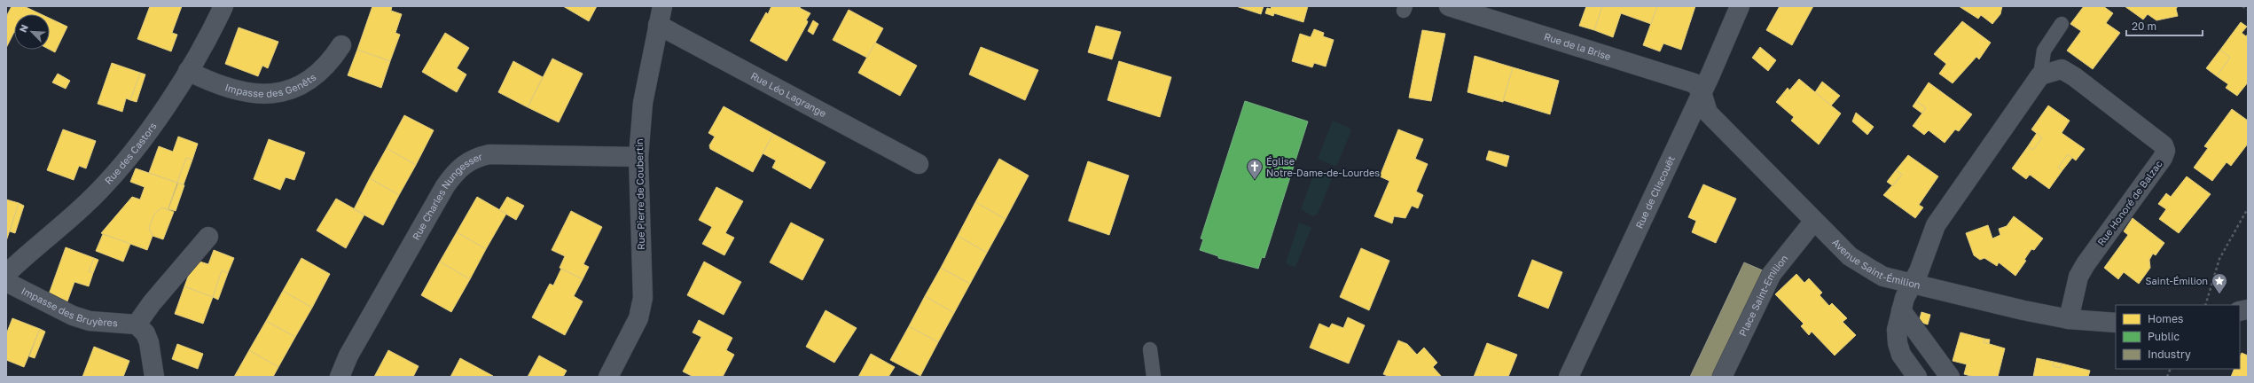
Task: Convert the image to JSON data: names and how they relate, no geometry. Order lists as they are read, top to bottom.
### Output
{
  "streets": {
    "street": [
      "Rue de la Brise",
      "Impasse des Genêts",
      "Rue Léo Lagrange",
      "Rue des Castors",
      "Rue de Cliscouët",
      "Rue Pierre de Coubertin",
      "Rue Charles Nungesser",
      "Rue Honoré de Balzac",
      "Avenue Saint-Émilion",
      "Place Saint-Emilion",
      "Impasse des Bruyères"
    ]
  },
  "crossings": [
    ["Rue de la Brise", "Rue de Cliscouët"],
    ["Rue de la Brise", "Avenue Saint-Émilion"],
    ["Impasse des Genêts", "Rue des Castors"],
    ["Rue Léo Lagrange", "Rue Pierre de Coubertin"],
    ["Rue de Cliscouët", "Avenue Saint-Émilion"],
    ["Rue Pierre de Coubertin", "Rue Charles Nungesser"],
    ["Rue Honoré de Balzac", "Avenue Saint-Émilion"],
    ["Avenue Saint-Émilion", "Place Saint-Emilion"]
  ],
  "places": {
    "church": ["Église Notre-Dame-de-Lourdes"],
    "place": ["Saint-Émilion"]
  },
  "legend": ["Homes", "Public", "Industry"],
  "scale_bar": "20 m",
  "north": "top left"
}
